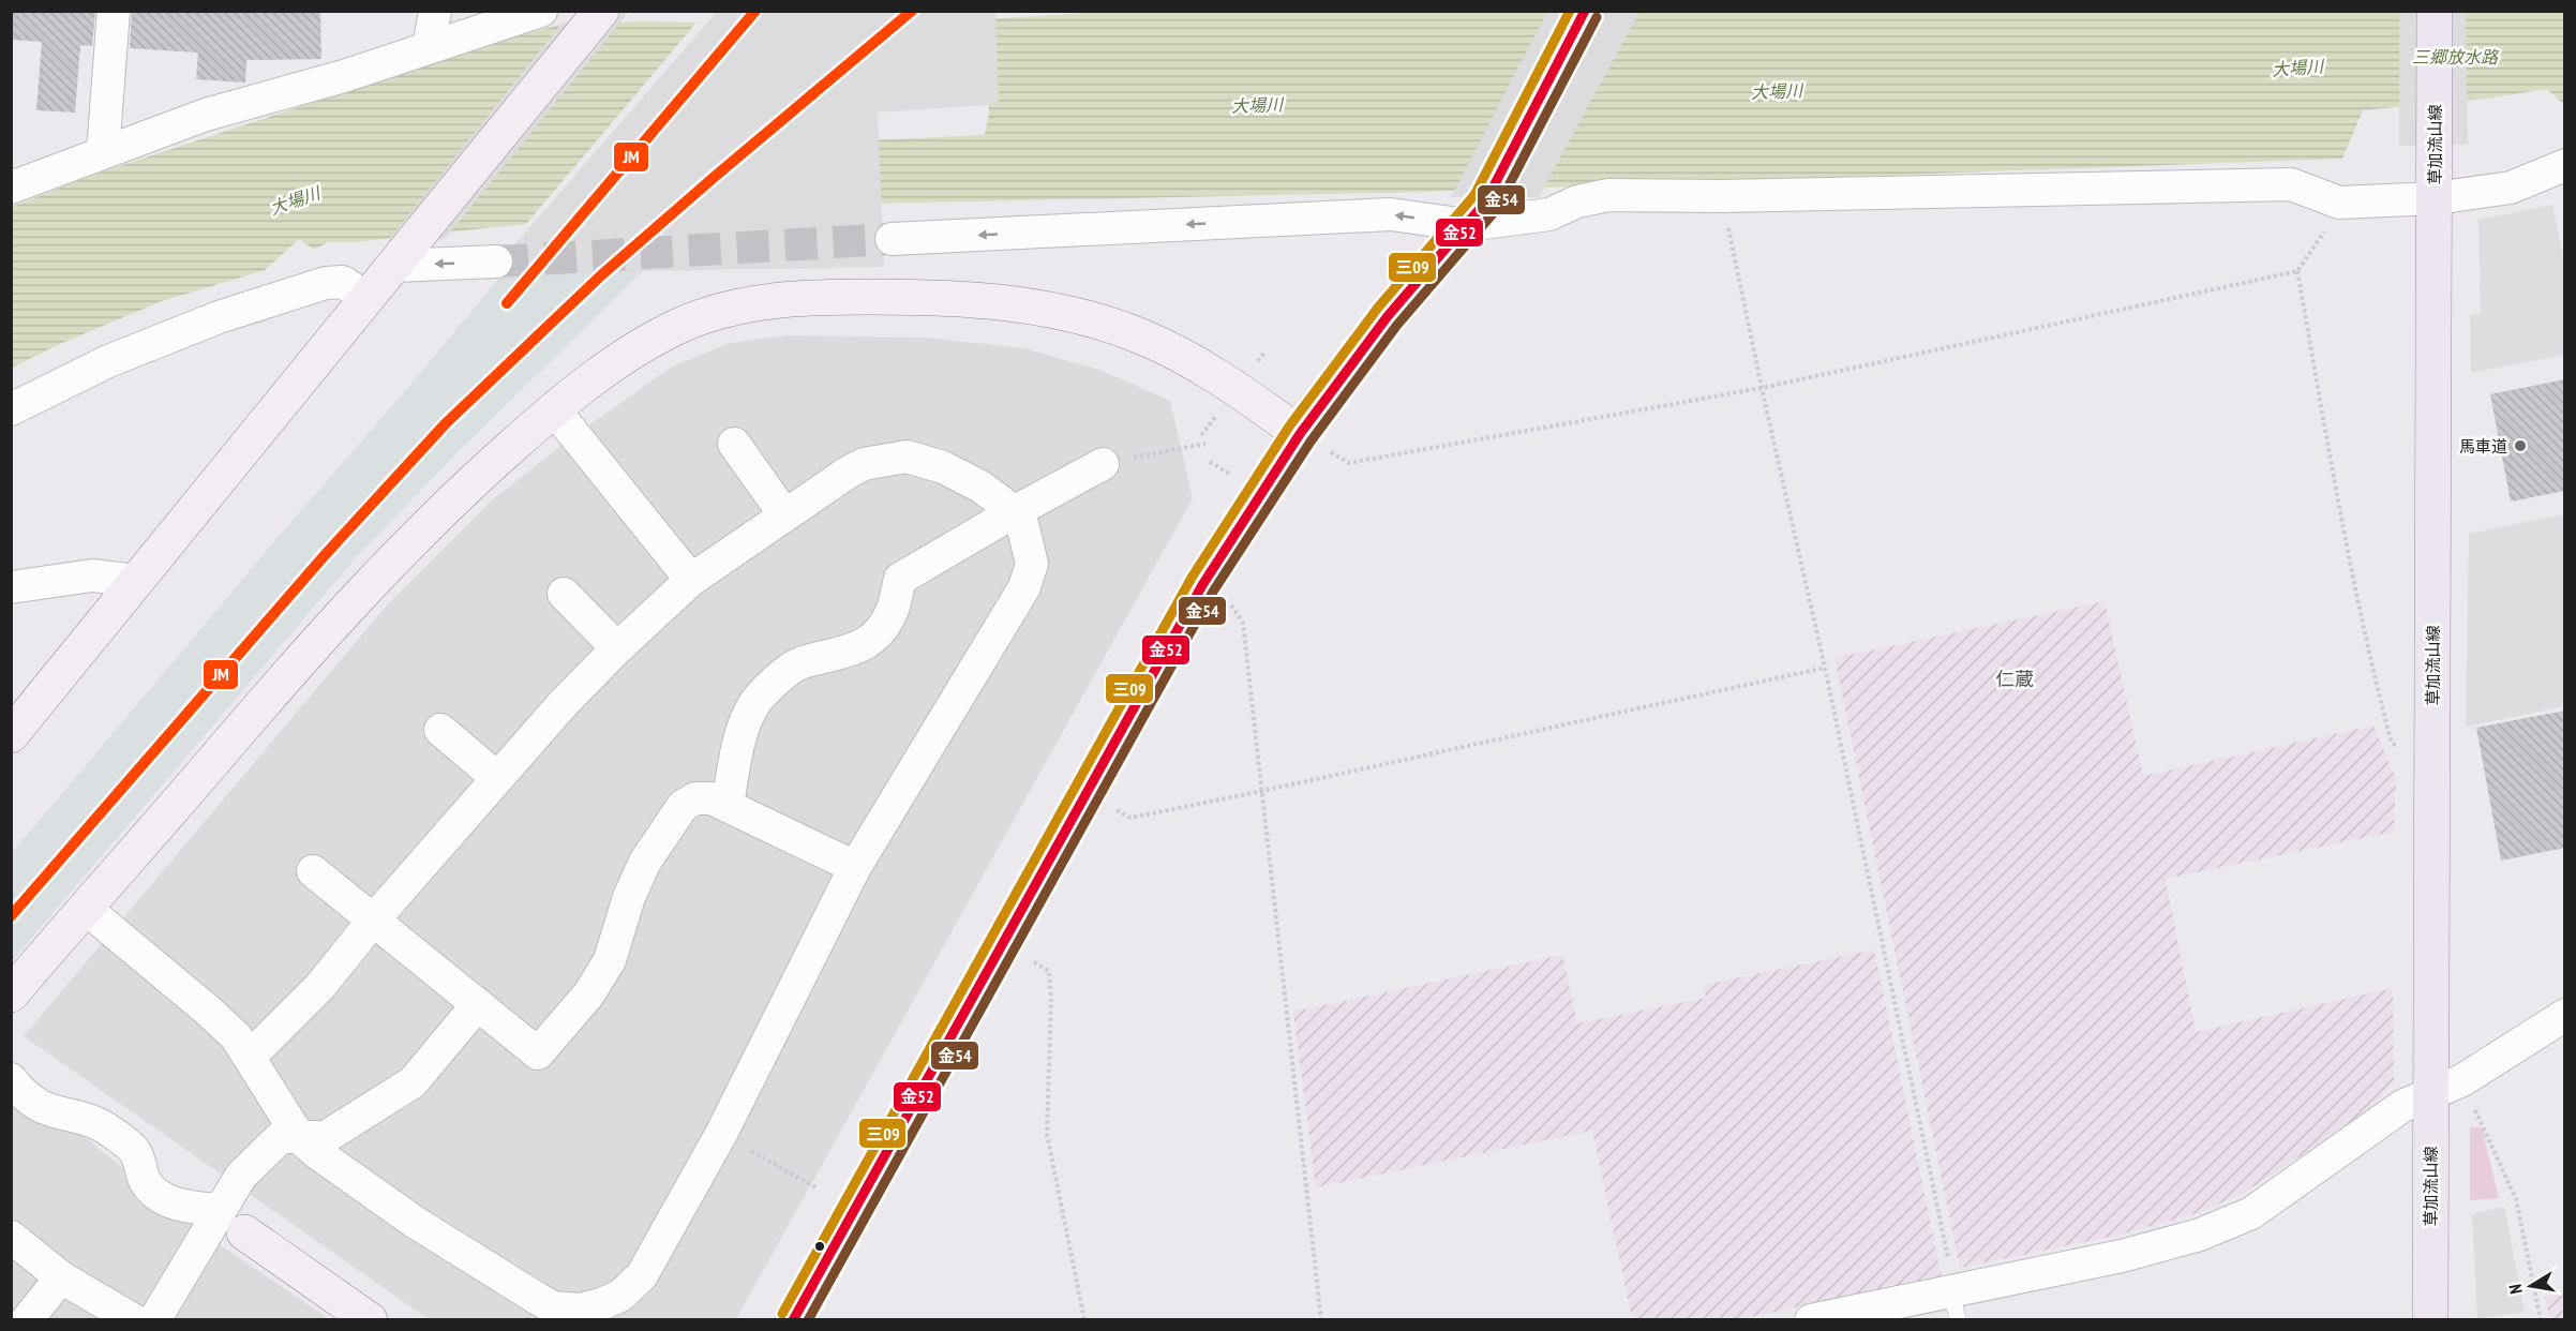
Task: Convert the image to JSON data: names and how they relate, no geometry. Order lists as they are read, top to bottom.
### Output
{
  "streets": {
    "main road": ["草加流山線"]
  },
  "districts": ["仁蔵"],
  "water": ["三郷放水路", "大場川"],
  "places": ["馬車道"],
  "lines": [
    "transit line JM",
    "transit line 金52",
    "transit line 三09",
    "transit line 金54"
  ],
  "north": "left"
}
